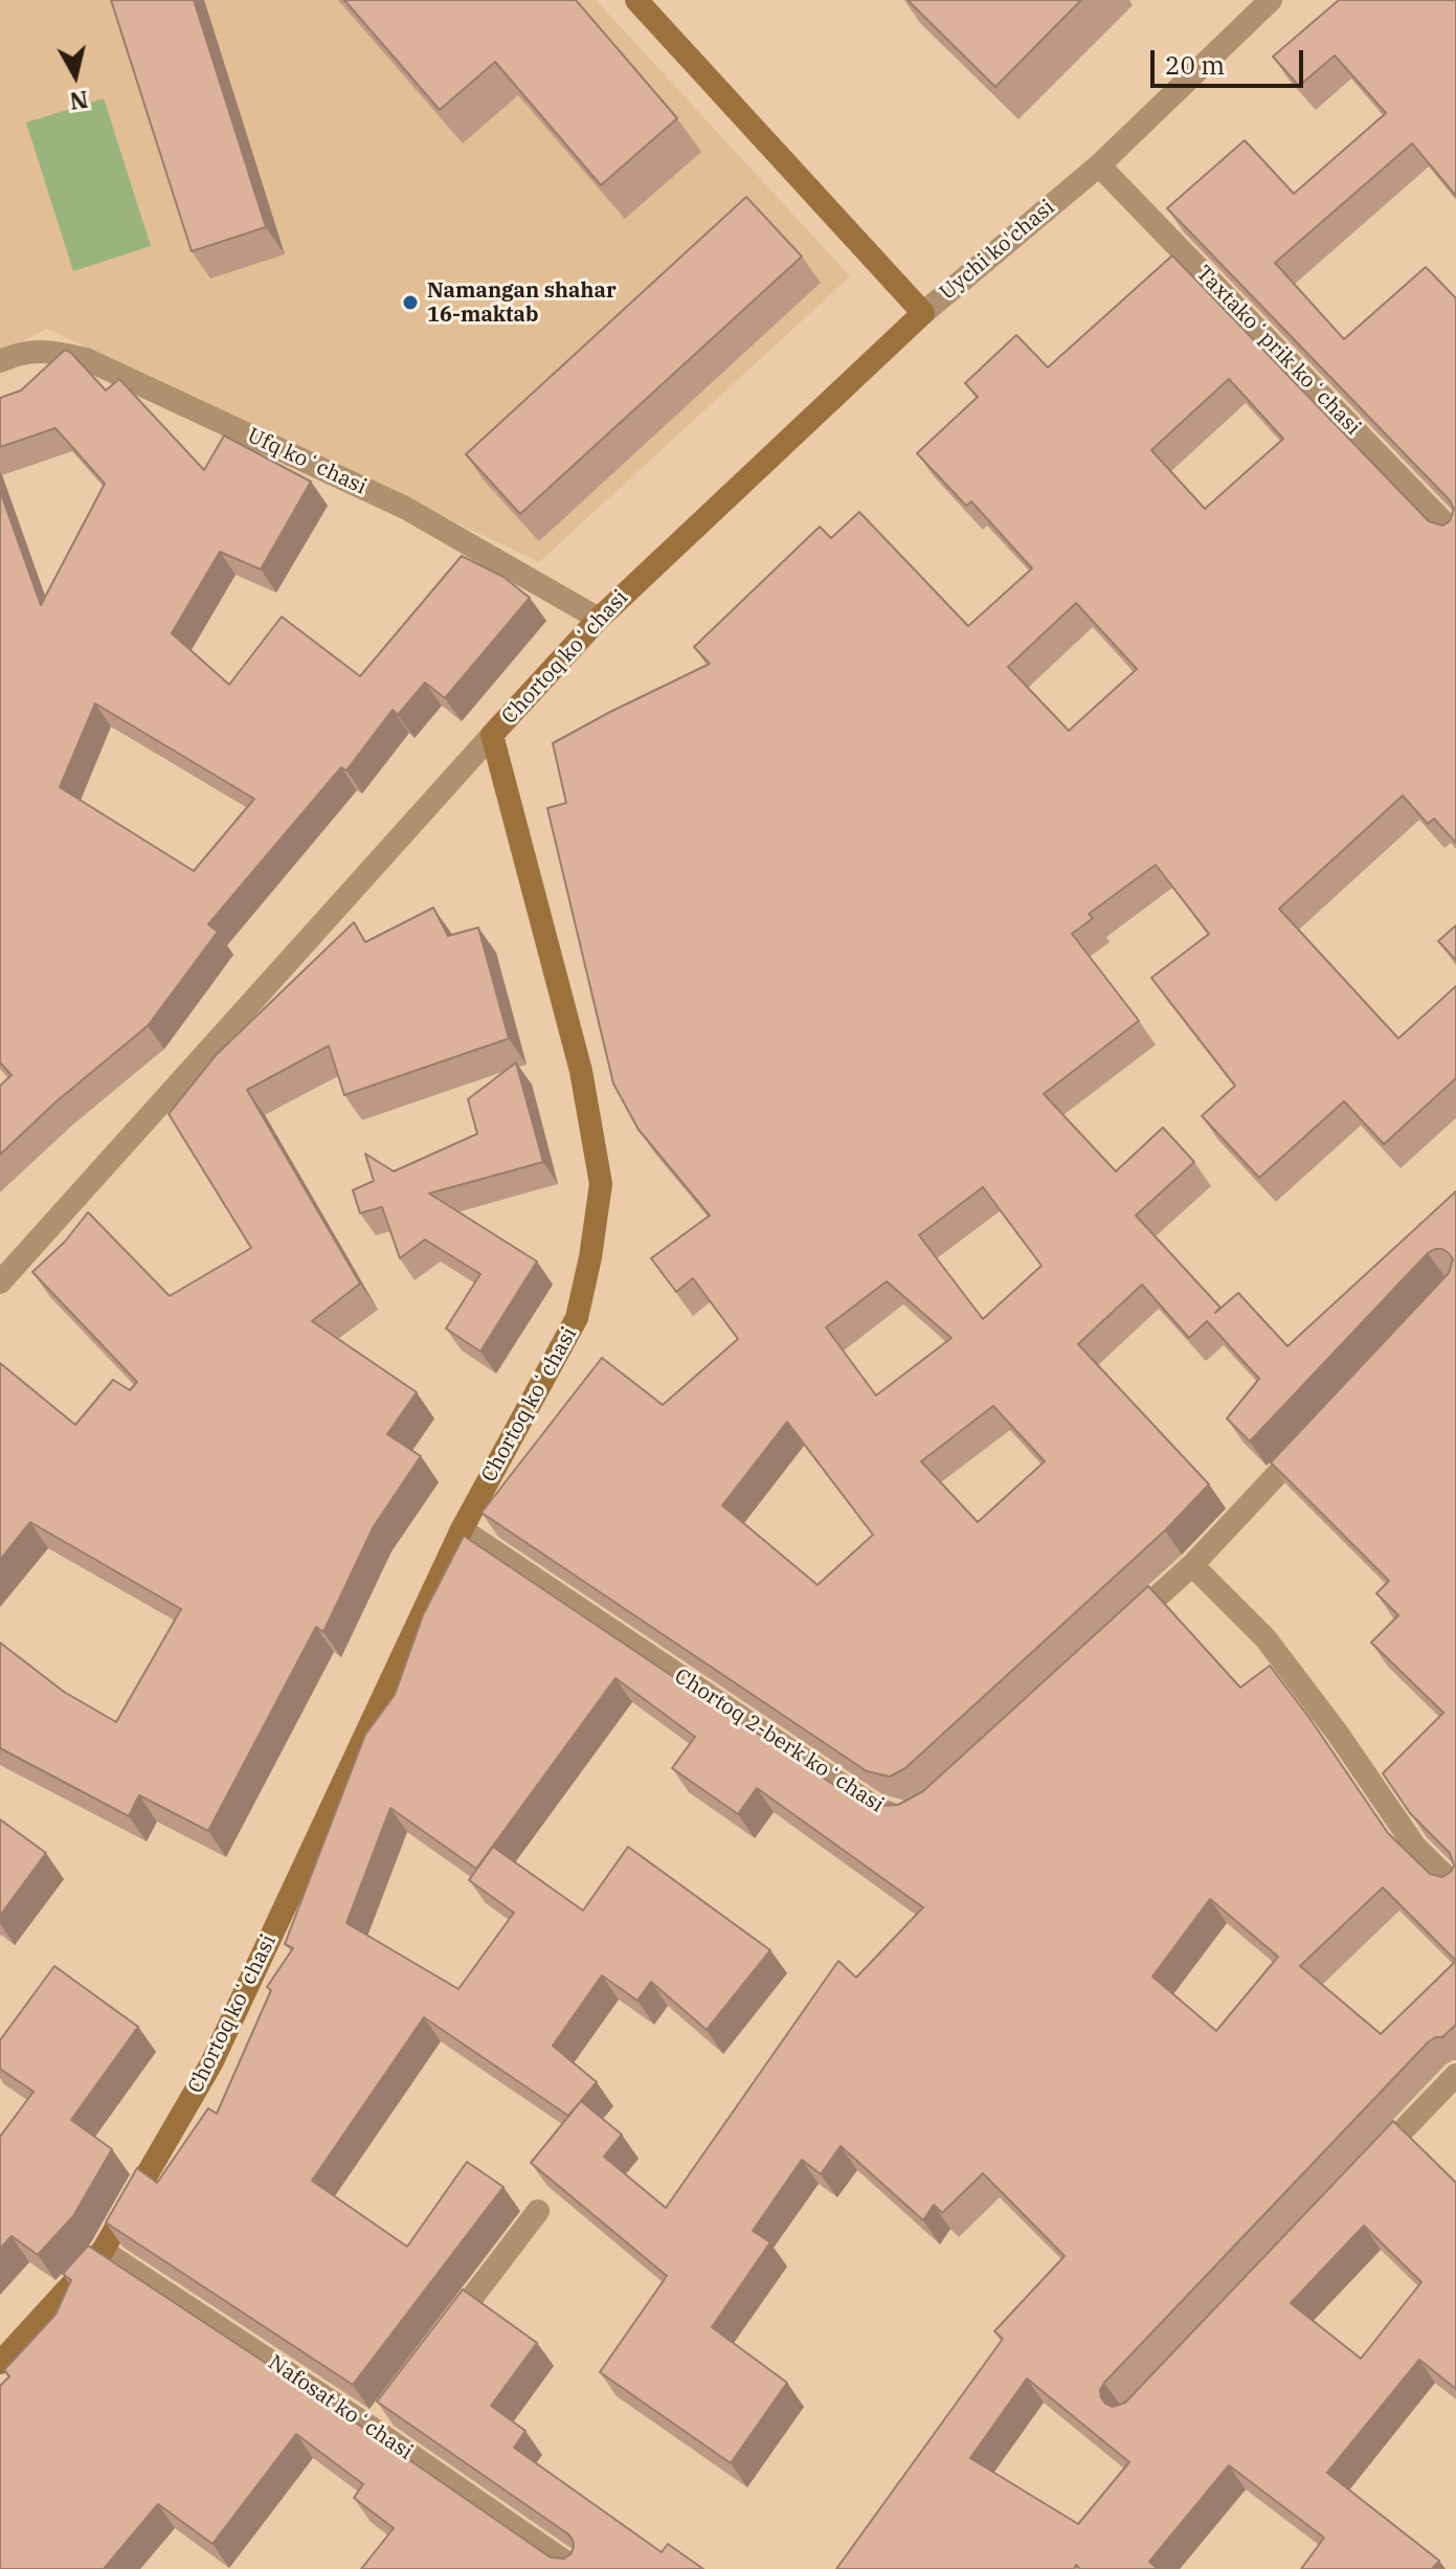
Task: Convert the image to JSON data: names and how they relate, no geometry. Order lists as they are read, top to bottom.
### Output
{
  "streets": {
    "main road": ["Uychi ko'chasi", "Chortoq koʻchasi"],
    "street": [
      "Taxtakoʻprik koʻchasi",
      "Ufq koʻchasi",
      "Chortoq 2-berk koʻchasi",
      "Nafosat koʻchasi"
    ]
  },
  "crossings": [
    ["Uychi ko'chasi", "Taxtakoʻprik koʻchasi"],
    ["Uychi ko'chasi", "Chortoq koʻchasi"],
    ["Ufq koʻchasi", "Chortoq koʻchasi"],
    ["Chortoq koʻchasi", "Chortoq 2-berk koʻchasi"],
    ["Chortoq koʻchasi", "Nafosat koʻchasi"]
  ],
  "places": ["Namangan shahar 16-maktab"],
  "scale_bar": "20 m",
  "north": "bottom"
}
